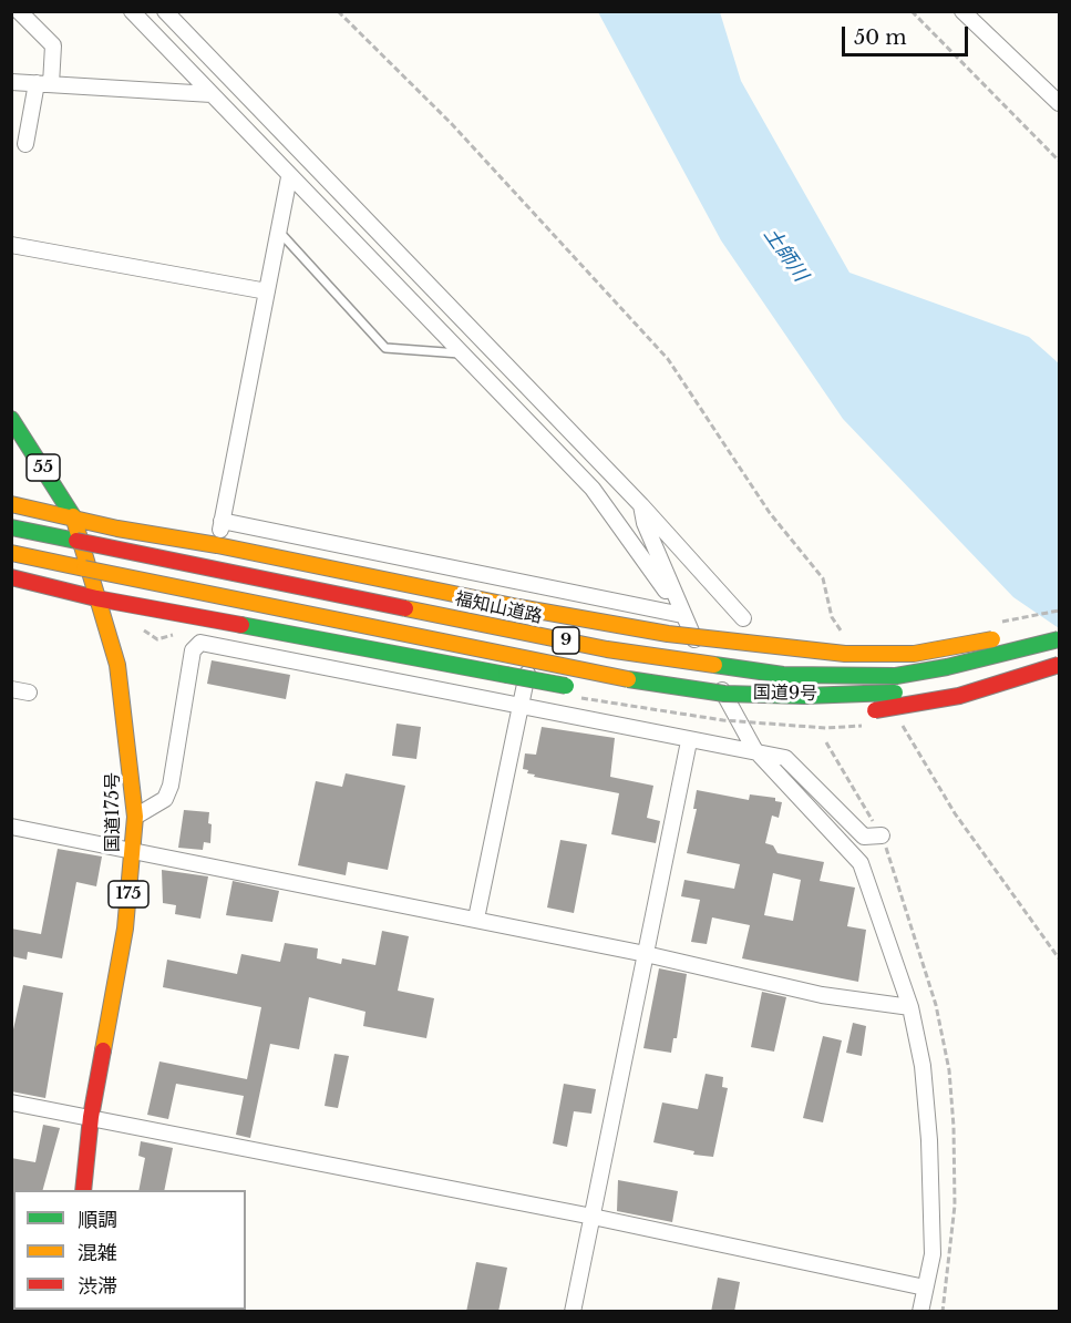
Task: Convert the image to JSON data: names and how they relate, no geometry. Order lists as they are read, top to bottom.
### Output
{
  "streets": {
    "main road": [
      "55",
      "福知山道路",
      "9",
      "国道9号",
      "国道175号",
      "175"
    ]
  },
  "crossings": [
    ["55", "9"],
    ["55", "国道175号"],
    ["9", "国道175号"]
  ],
  "water": ["土師川"],
  "legend": ["順調", "混雑", "渋滞"],
  "scale_bar": "50 m"
}
